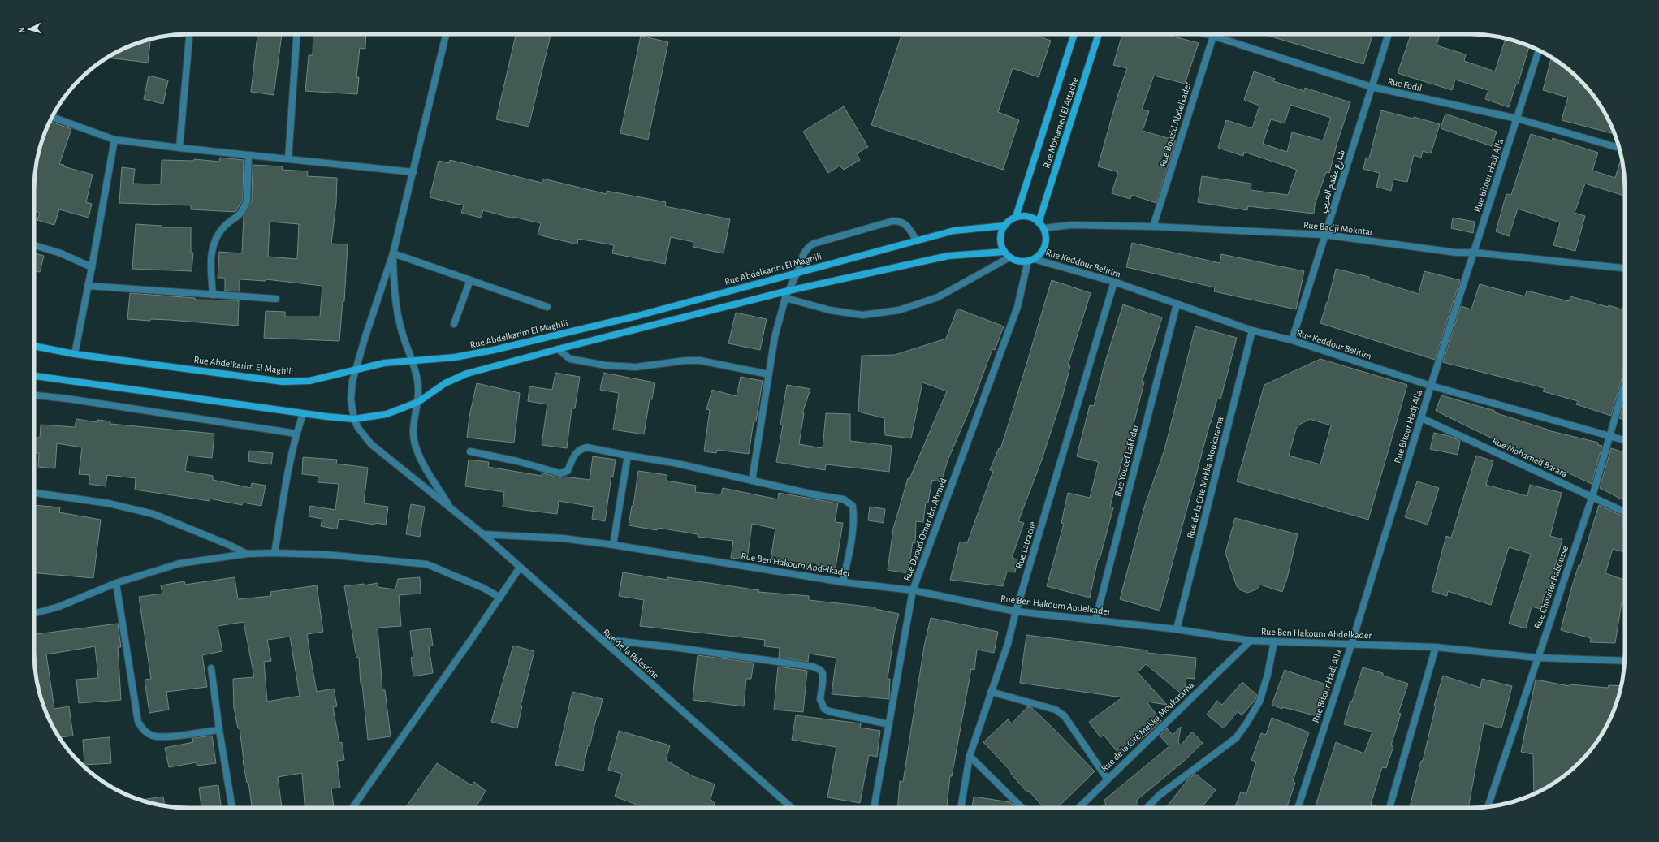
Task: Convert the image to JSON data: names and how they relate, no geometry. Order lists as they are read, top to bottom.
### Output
{
  "streets": {
    "street": [
      "Rue Fodil",
      "Rue Mohamed El Attache",
      "Rue Bouzid Abdelkader",
      "Rue Bitour Hadj Alla",
      "شارع مقدم العربي",
      "Rue Badji Mokhtar",
      "Rue Keddour Belitim",
      "Rue Abdelkarim El Maghili",
      "Rue Mohamed Barara",
      "Rue Youcef Lakhdar",
      "Rue de la Cité Mekka Moukarama",
      "Rue Daoud Omar Ibn Ahmed",
      "Rue Latrache",
      "Rue Ben Hakoum Abdelkader",
      "Rue Chouiter Babousse",
      "Rue de la Palestine"
    ]
  },
  "crossings": [
    ["Rue Fodil", "Rue Bouzid Abdelkader"],
    ["Rue Fodil", "Rue Bitour Hadj Alla"],
    ["Rue Fodil", "شارع مقدم العربي"],
    ["Rue Mohamed El Attache", "Rue Badji Mokhtar"],
    ["Rue Mohamed El Attache", "Rue Keddour Belitim"],
    ["Rue Mohamed El Attache", "Rue Abdelkarim El Maghili"],
    ["Rue Mohamed El Attache", "Rue Daoud Omar Ibn Ahmed"],
    ["Rue Bouzid Abdelkader", "Rue Badji Mokhtar"],
    ["Rue Bitour Hadj Alla", "Rue Badji Mokhtar"],
    ["Rue Bitour Hadj Alla", "Rue Keddour Belitim"],
    ["Rue Bitour Hadj Alla", "Rue Mohamed Barara"],
    ["Rue Bitour Hadj Alla", "Rue Ben Hakoum Abdelkader"],
    ["شارع مقدم العربي", "Rue Badji Mokhtar"],
    ["شارع مقدم العربي", "Rue Keddour Belitim"],
    ["Rue Badji Mokhtar", "Rue Keddour Belitim"],
    ["Rue Badji Mokhtar", "Rue Abdelkarim El Maghili"],
    ["Rue Badji Mokhtar", "Rue Daoud Omar Ibn Ahmed"],
    ["Rue Keddour Belitim", "Rue Abdelkarim El Maghili"],
    ["Rue Keddour Belitim", "Rue Youcef Lakhdar"],
    ["Rue Keddour Belitim", "Rue de la Cité Mekka Moukarama"],
    ["Rue Keddour Belitim", "Rue Daoud Omar Ibn Ahmed"],
    ["Rue Keddour Belitim", "Rue Latrache"],
    ["Rue Keddour Belitim", "Rue Chouiter Babousse"],
    ["Rue Abdelkarim El Maghili", "Rue Daoud Omar Ibn Ahmed"],
    ["Rue Mohamed Barara", "Rue Chouiter Babousse"],
    ["Rue Youcef Lakhdar", "Rue Ben Hakoum Abdelkader"],
    ["Rue de la Cité Mekka Moukarama", "Rue Ben Hakoum Abdelkader"],
    ["Rue Daoud Omar Ibn Ahmed", "Rue Ben Hakoum Abdelkader"],
    ["Rue Latrache", "Rue Ben Hakoum Abdelkader"],
    ["Rue Ben Hakoum Abdelkader", "Rue Chouiter Babousse"],
    ["Rue Ben Hakoum Abdelkader", "Rue de la Palestine"]
  ],
  "north": "left"
}
